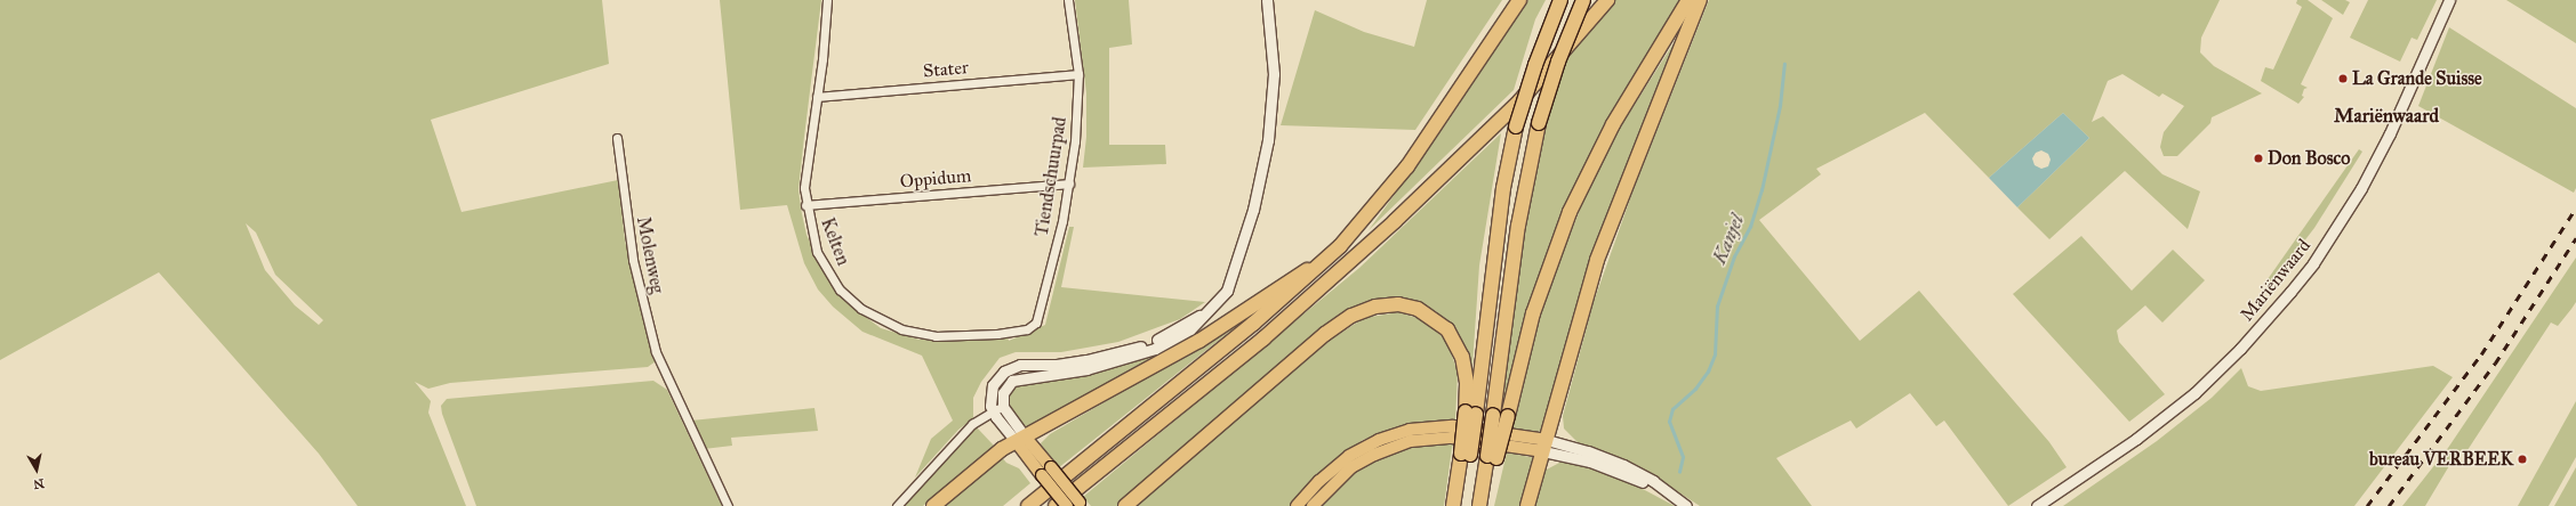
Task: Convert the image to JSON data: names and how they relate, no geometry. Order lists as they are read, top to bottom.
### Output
{
  "streets": {
    "street": [
      "Stater",
      "Tiendschuurpad",
      "Oppidum",
      "Kelten",
      "Molenweg",
      "Mariënwaard"
    ]
  },
  "crossings": [
    ["Stater", "Tiendschuurpad"],
    ["Stater", "Kelten"],
    ["Tiendschuurpad", "Oppidum"],
    ["Tiendschuurpad", "Kelten"],
    ["Oppidum", "Kelten"]
  ],
  "districts": ["Mariënwaard"],
  "water": ["Kanjel"],
  "places": ["La Grande Suisse", "Don Bosco", "bureau VERBEEK"],
  "north": "bottom"
}
